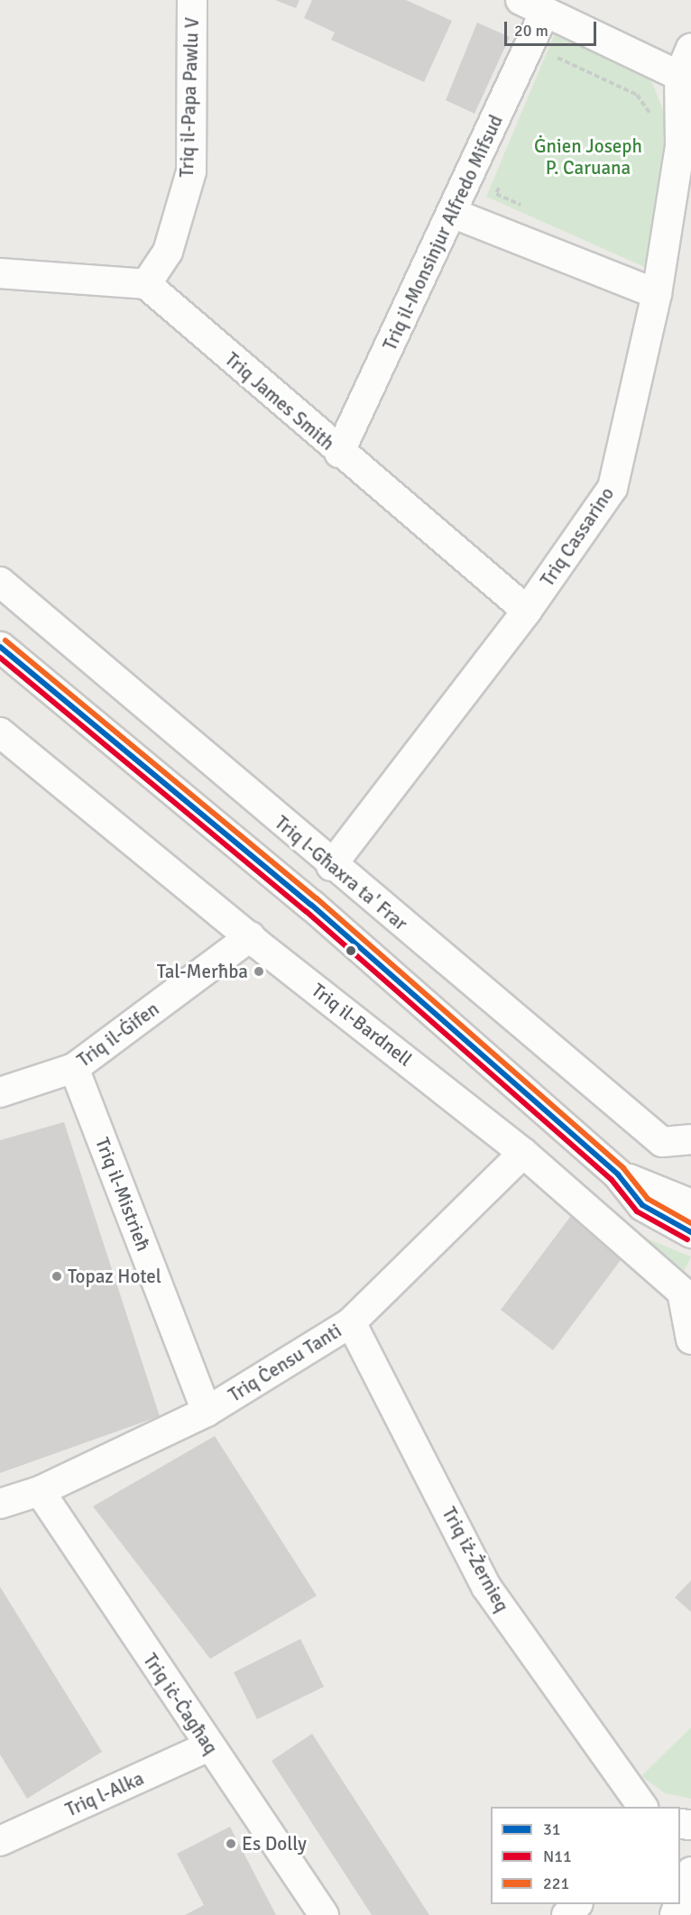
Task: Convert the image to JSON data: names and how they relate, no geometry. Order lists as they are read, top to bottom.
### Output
{
  "streets": {
    "street": [
      "Triq il-Papa Pawlu V",
      "Triq il-Monsinjur Alfredo Mifsud",
      "Triq James Smith",
      "Triq Cassarino",
      "Triq l-Għaxra ta' Frar",
      "Triq il-Bardnell",
      "Triq il-Ġifen",
      "Triq il-Mistrieħ",
      "Triq Ċensu Tanti",
      "Triq iż-Żernieq",
      "Triq iċ-Ċagħaq",
      "Triq l-Alka"
    ]
  },
  "crossings": [
    ["Triq il-Papa Pawlu V", "Triq James Smith"],
    ["Triq il-Monsinjur Alfredo Mifsud", "Triq James Smith"],
    ["Triq James Smith", "Triq Cassarino"],
    ["Triq Cassarino", "Triq l-Għaxra ta' Frar"],
    ["Triq il-Bardnell", "Triq il-Ġifen"],
    ["Triq il-Bardnell", "Triq Ċensu Tanti"],
    ["Triq il-Ġifen", "Triq il-Mistrieħ"],
    ["Triq il-Mistrieħ", "Triq Ċensu Tanti"],
    ["Triq Ċensu Tanti", "Triq iż-Żernieq"],
    ["Triq Ċensu Tanti", "Triq iċ-Ċagħaq"],
    ["Triq iċ-Ċagħaq", "Triq l-Alka"]
  ],
  "parks": ["Ġnien Joseph P. Caruana"],
  "places": ["Tal-Merħba", "Topaz Hotel", "Es Dolly"],
  "lines": ["transit line 221", "transit line 31", "transit line N11"],
  "legend": ["31", "N11", "221"],
  "scale_bar": "20 m"
}
